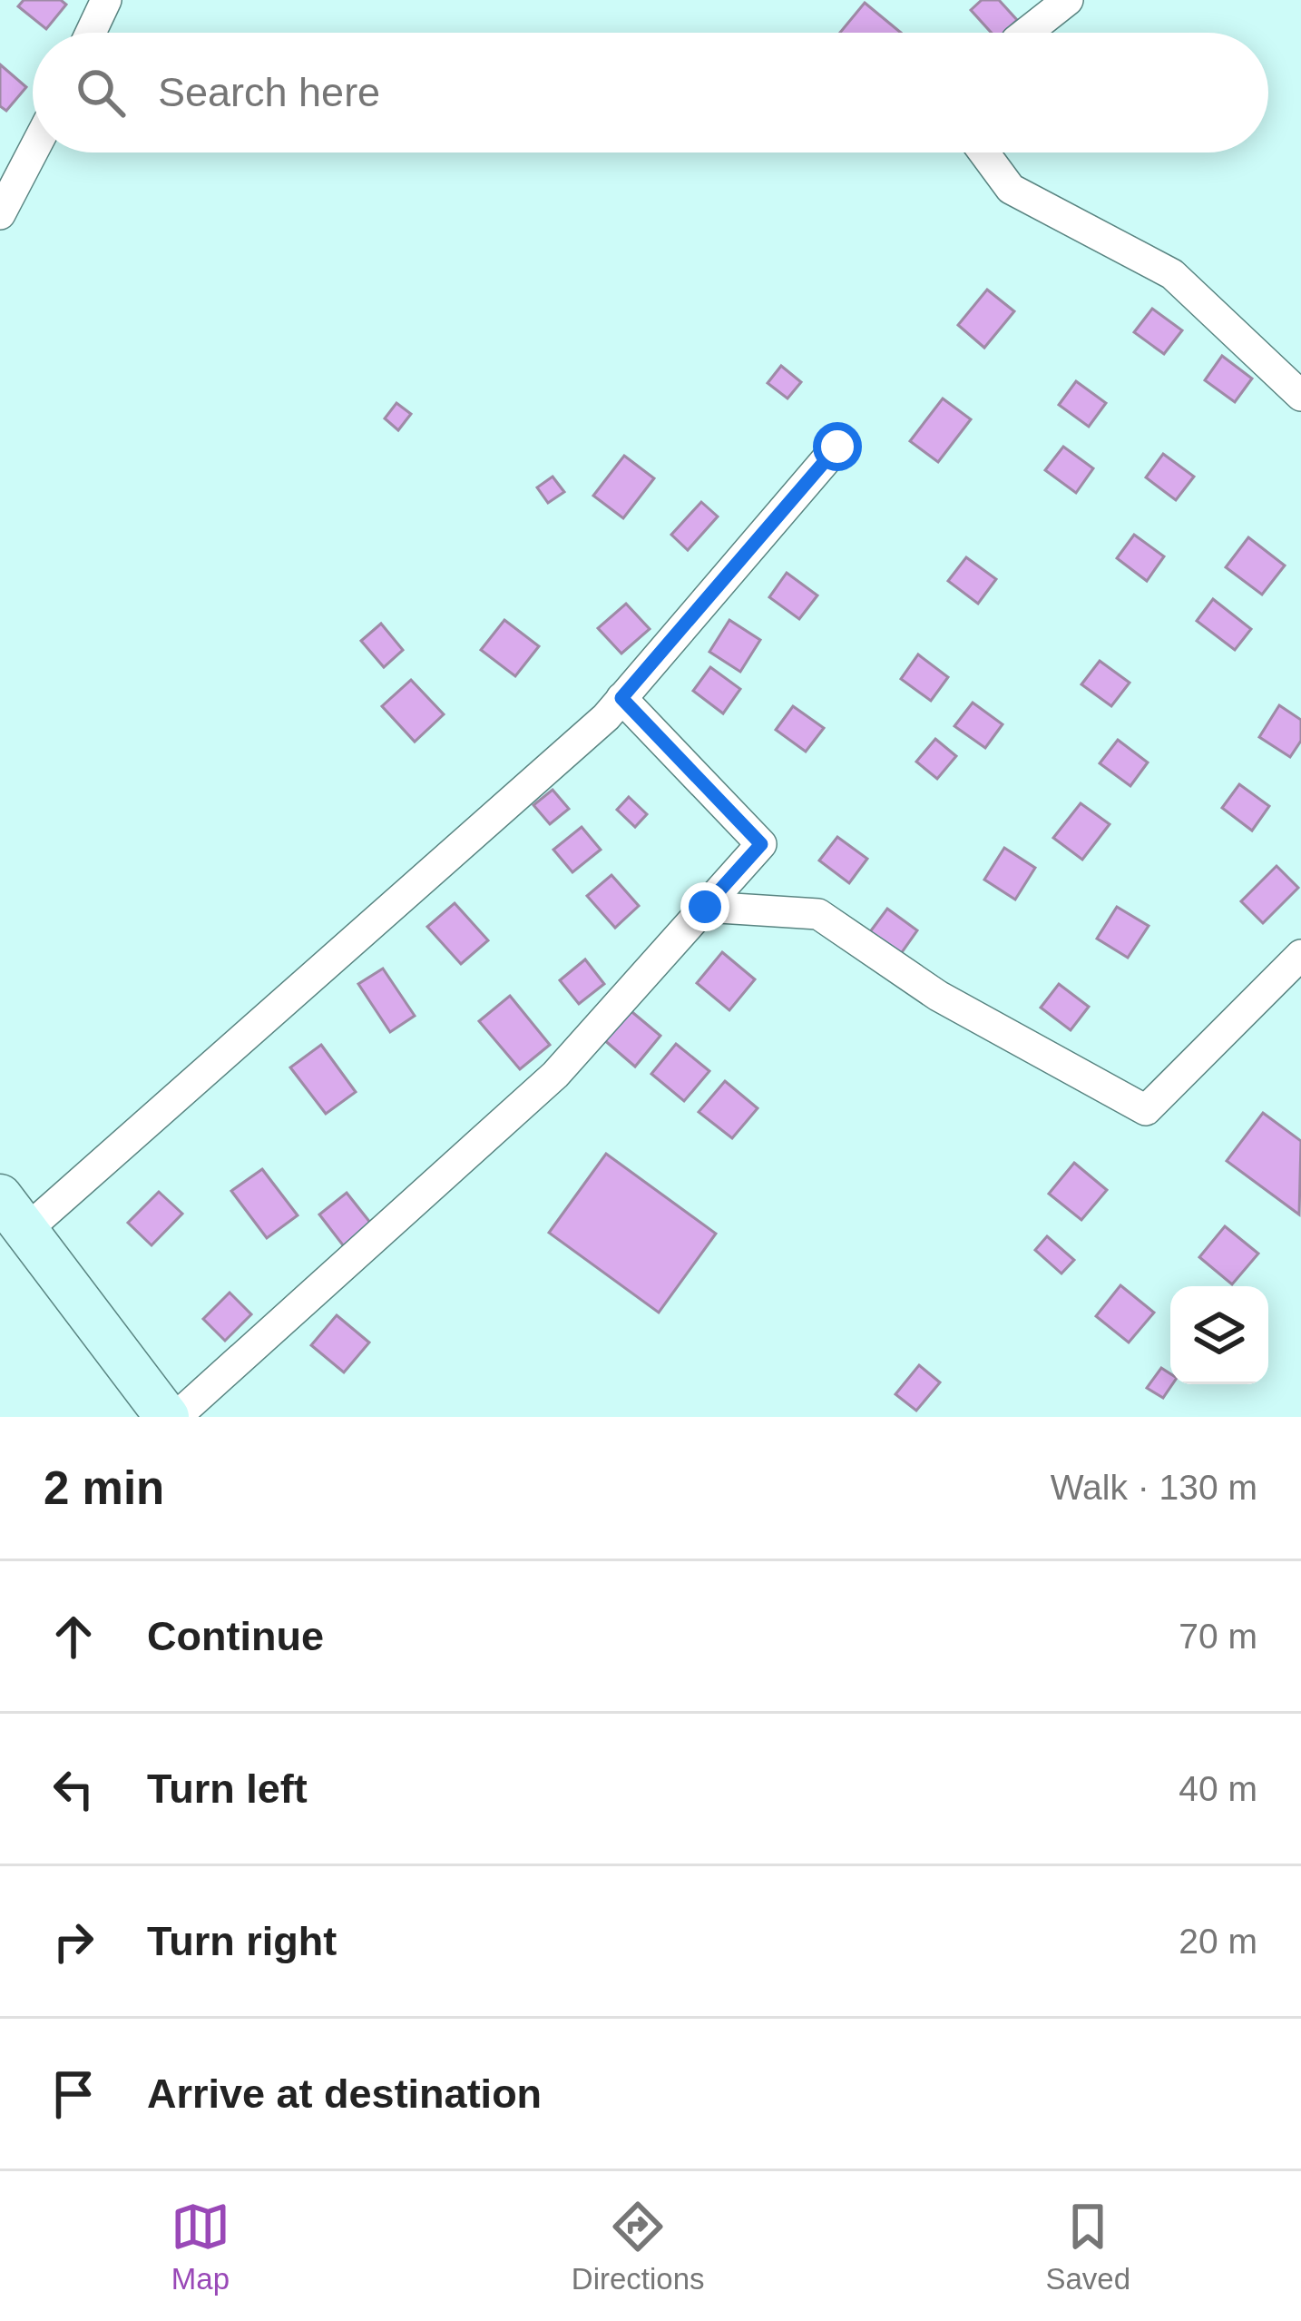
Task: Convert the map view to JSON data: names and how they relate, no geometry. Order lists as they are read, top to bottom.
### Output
{
  "page": {
    "search": "Search here",
    "heading": ["2 min", "Walk · 130 m"],
    "list": [
      ["Continue", "70 m"],
      ["Turn left", "40 m"],
      ["Turn right", "20 m"],
      "Arrive at destination"
    ],
    "nav": ["Map", "Directions", "Saved"]
  }
}
